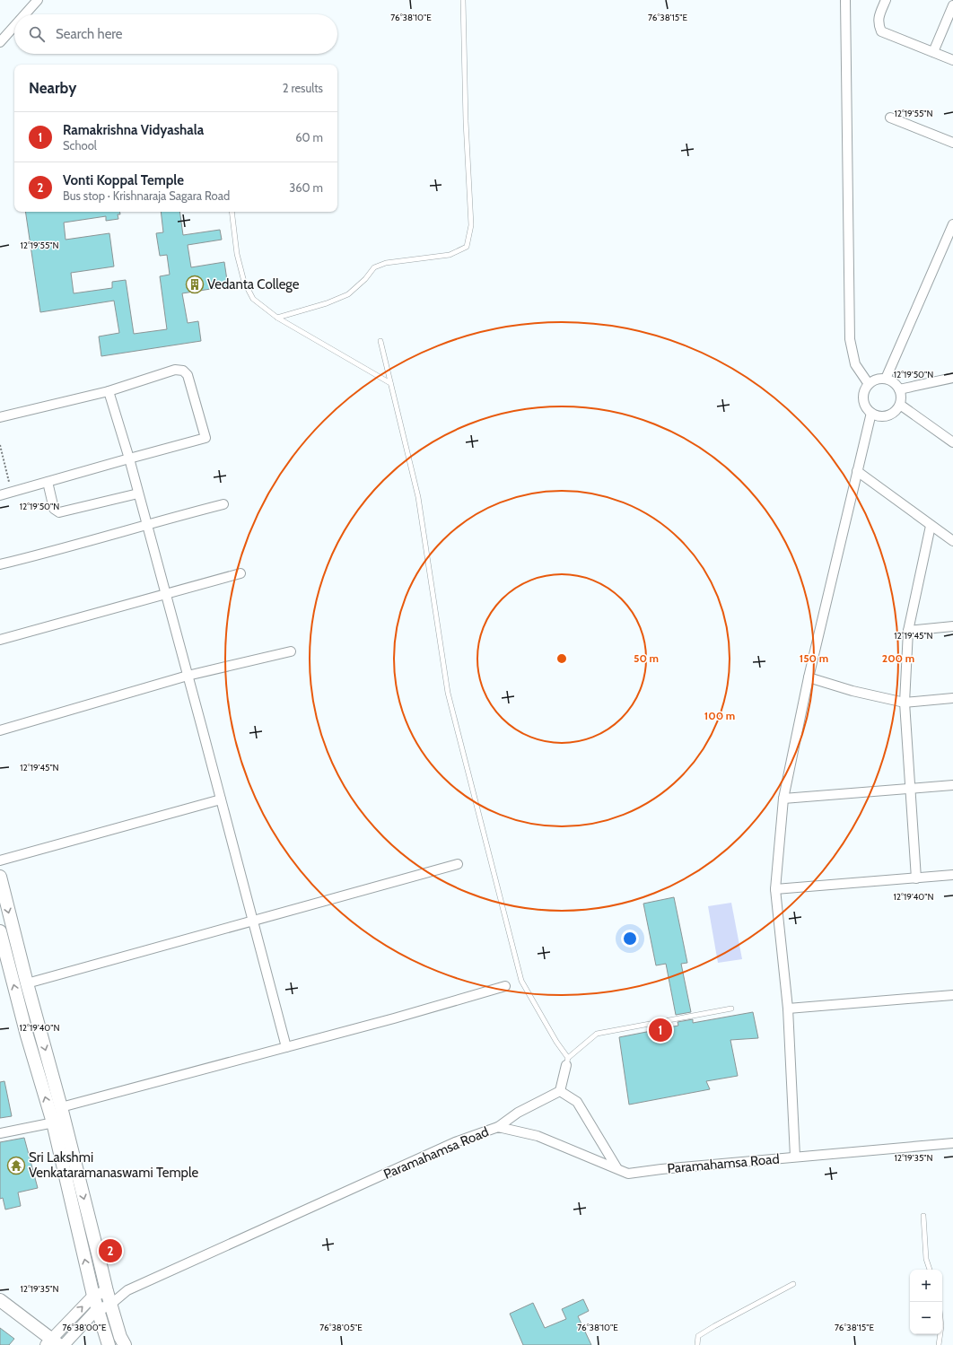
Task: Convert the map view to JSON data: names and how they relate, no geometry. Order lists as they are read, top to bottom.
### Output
{
  "streets": {
    "street": ["Paramahamsa Road"]
  },
  "places": {
    "building": ["Vedanta College"],
    "temple": ["Sri Lakshmi Venkataramanaswami Temple"]
  },
  "page": {
    "search": "Search here",
    "heading": ["Nearby", "2 results"],
    "list": [
      {
        "mark": "1",
        "name": "Ramakrishna Vidyashala",
        "note": "School",
        "value": "60 m"
      },
      {
        "mark": "2",
        "name": "Vonti Koppal Temple",
        "note": "Bus stop · Krishnaraja Sagara Road",
        "value": "360 m"
      }
    ],
    "pins": ["1", "2"],
    "map_buttons": ["+", "−"]
  },
  "coordinates": [
    "76°38'10\"E",
    "76°38'15\"E",
    "12°19'55\"N",
    "12°19'50\"N",
    "12°19'45\"N",
    "12°19'40\"N",
    "12°19'35\"N",
    "76°38'00\"E",
    "76°38'05\"E"
  ],
  "rings": [
    "50 m",
    "150 m",
    "200 m",
    "100 m"
  ]
}
